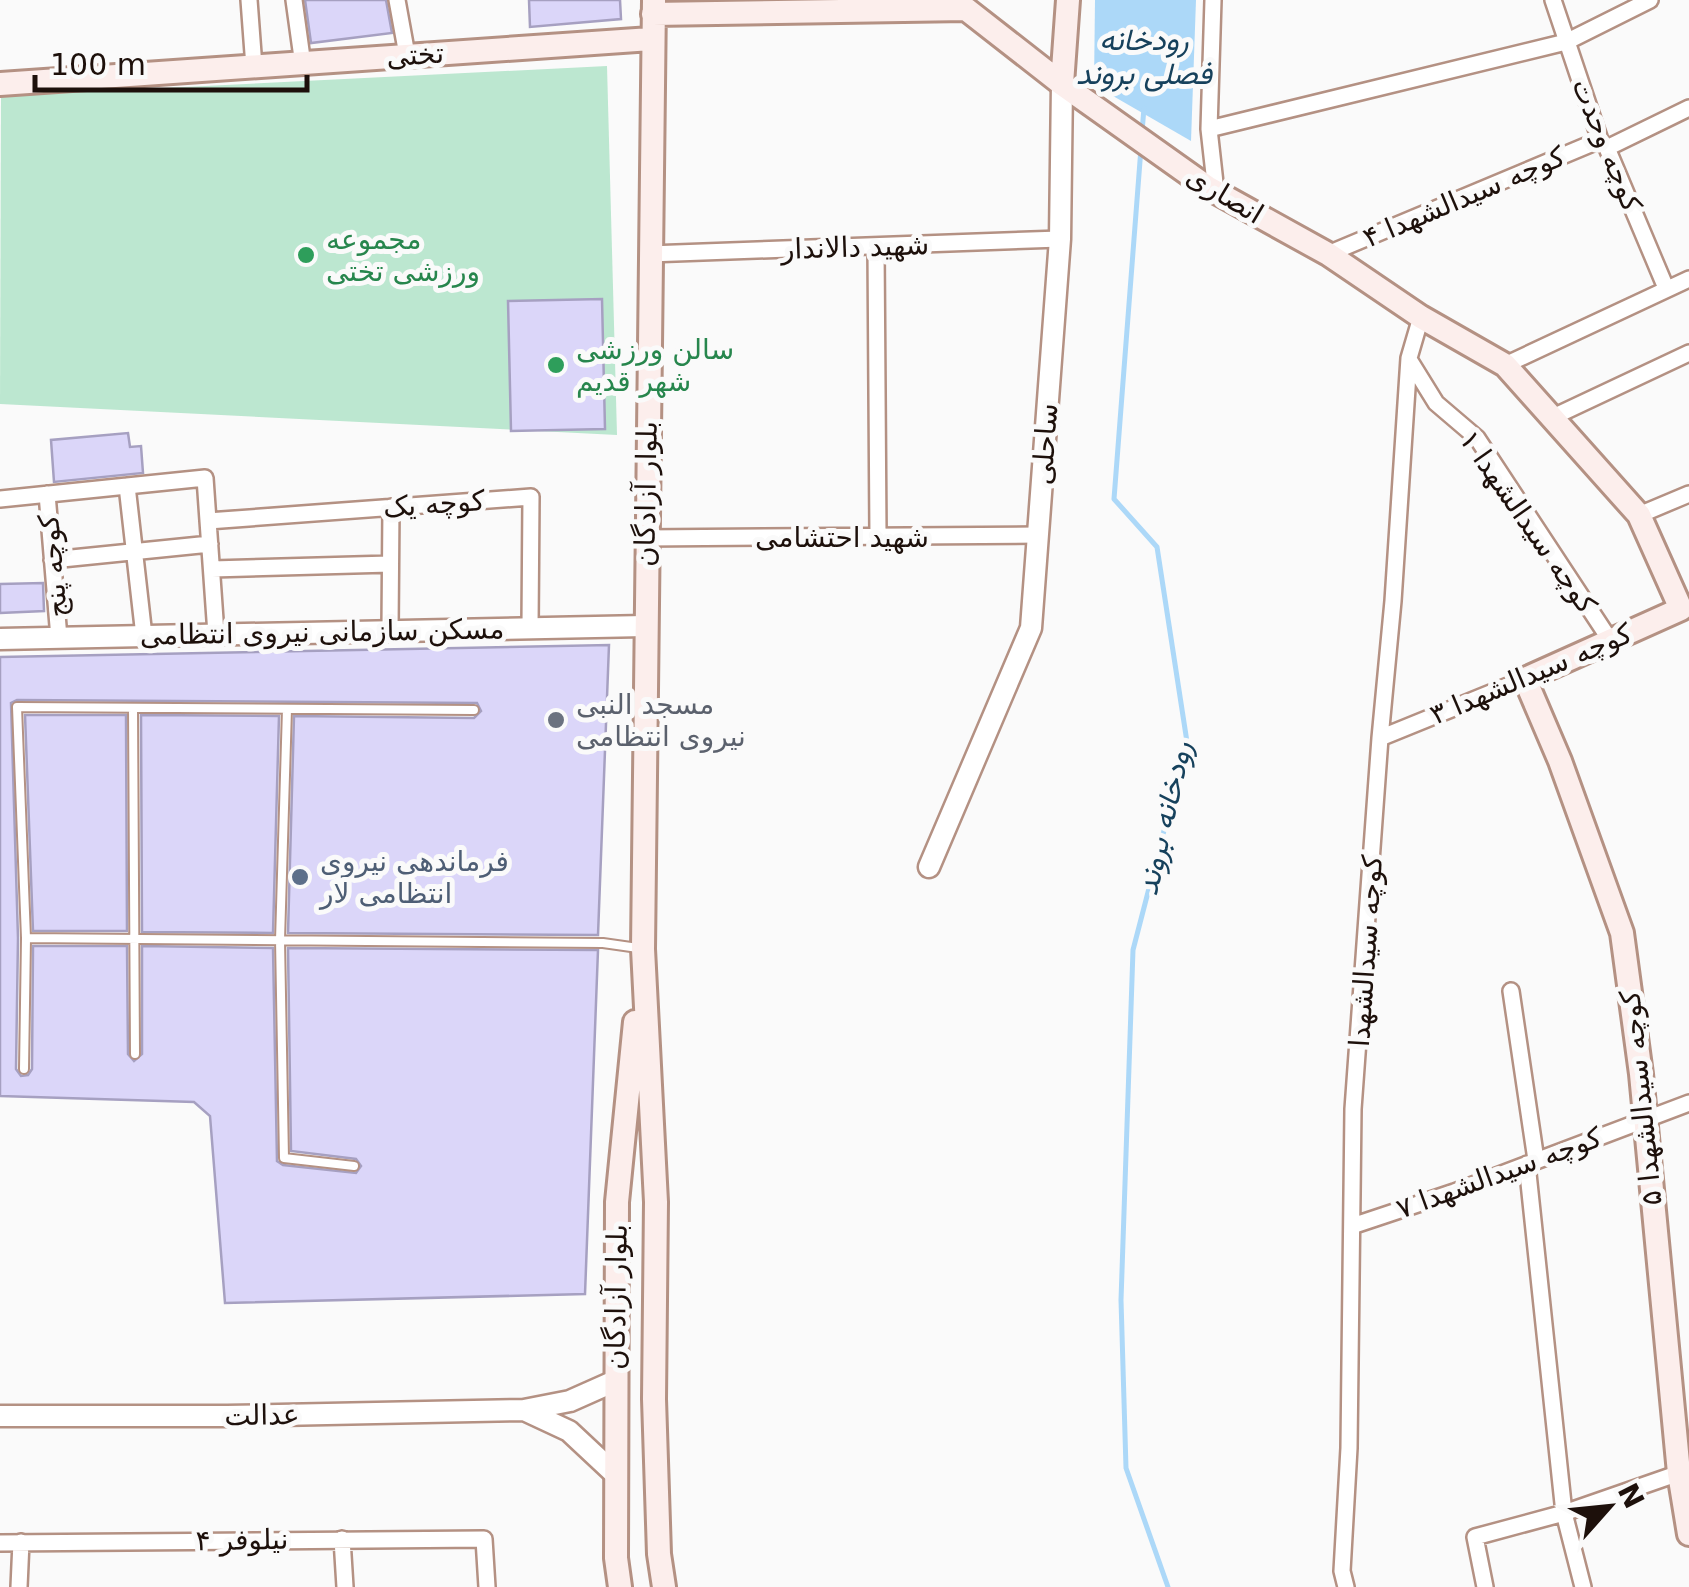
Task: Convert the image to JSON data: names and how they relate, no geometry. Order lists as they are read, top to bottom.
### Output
{
  "streets": {
    "main road": [
      "تختی",
      "انصاری",
      "ساحلی",
      "بلوار آزادگان",
      "کوچه سیدالشهدا ۳",
      "کوچه سیدالشهدا ۵"
    ],
    "street": [
      "کوچه وحدت",
      "کوچه سیدالشهدا ۴",
      "شهید دالاندار",
      "کوچه یک",
      "کوچه سیدالشهدا ۱",
      "شهید احتشامی",
      "کوچه پنج",
      "مسکن سازمانی نیروی انتظامی",
      "کوچه سیدالشهدا",
      "کوچه سیدالشهدا ۷",
      "عدالت",
      "نیلوفر ۴"
    ]
  },
  "crossings": [
    ["تختی", "بلوار آزادگان"],
    ["کوچه وحدت", "کوچه سیدالشهدا ۴"],
    ["انصاری", "کوچه سیدالشهدا ۴"],
    ["انصاری", "ساحلی"],
    ["انصاری", "بلوار آزادگان"],
    ["انصاری", "کوچه سیدالشهدا ۳"],
    ["انصاری", "کوچه سیدالشهدا"],
    ["شهید دالاندار", "ساحلی"],
    ["شهید دالاندار", "بلوار آزادگان"],
    ["ساحلی", "شهید احتشامی"],
    ["بلوار آزادگان", "شهید احتشامی"],
    ["بلوار آزادگان", "مسکن سازمانی نیروی انتظامی"],
    ["بلوار آزادگان", "عدالت"],
    ["کوچه یک", "مسکن سازمانی نیروی انتظامی"],
    ["کوچه سیدالشهدا ۱", "کوچه سیدالشهدا ۳"],
    ["کوچه سیدالشهدا ۱", "کوچه سیدالشهدا"],
    ["کوچه پنج", "مسکن سازمانی نیروی انتظامی"],
    ["کوچه سیدالشهدا ۳", "کوچه سیدالشهدا"],
    ["کوچه سیدالشهدا ۳", "کوچه سیدالشهدا ۵"],
    ["کوچه سیدالشهدا", "کوچه سیدالشهدا ۷"],
    ["کوچه سیدالشهدا ۵", "کوچه سیدالشهدا ۷"]
  ],
  "water": ["رودخانه فصلی بروند", "رودخانه بروند"],
  "places": [
    "مجموعه ورزشی تختی",
    "سالن ورزشی شهر قدیم",
    "مسجد النبی نیروی انتظامی",
    "فرماندهی نیروی انتظامی لار"
  ],
  "scale_bar": "100 m",
  "north": "top right"
}
